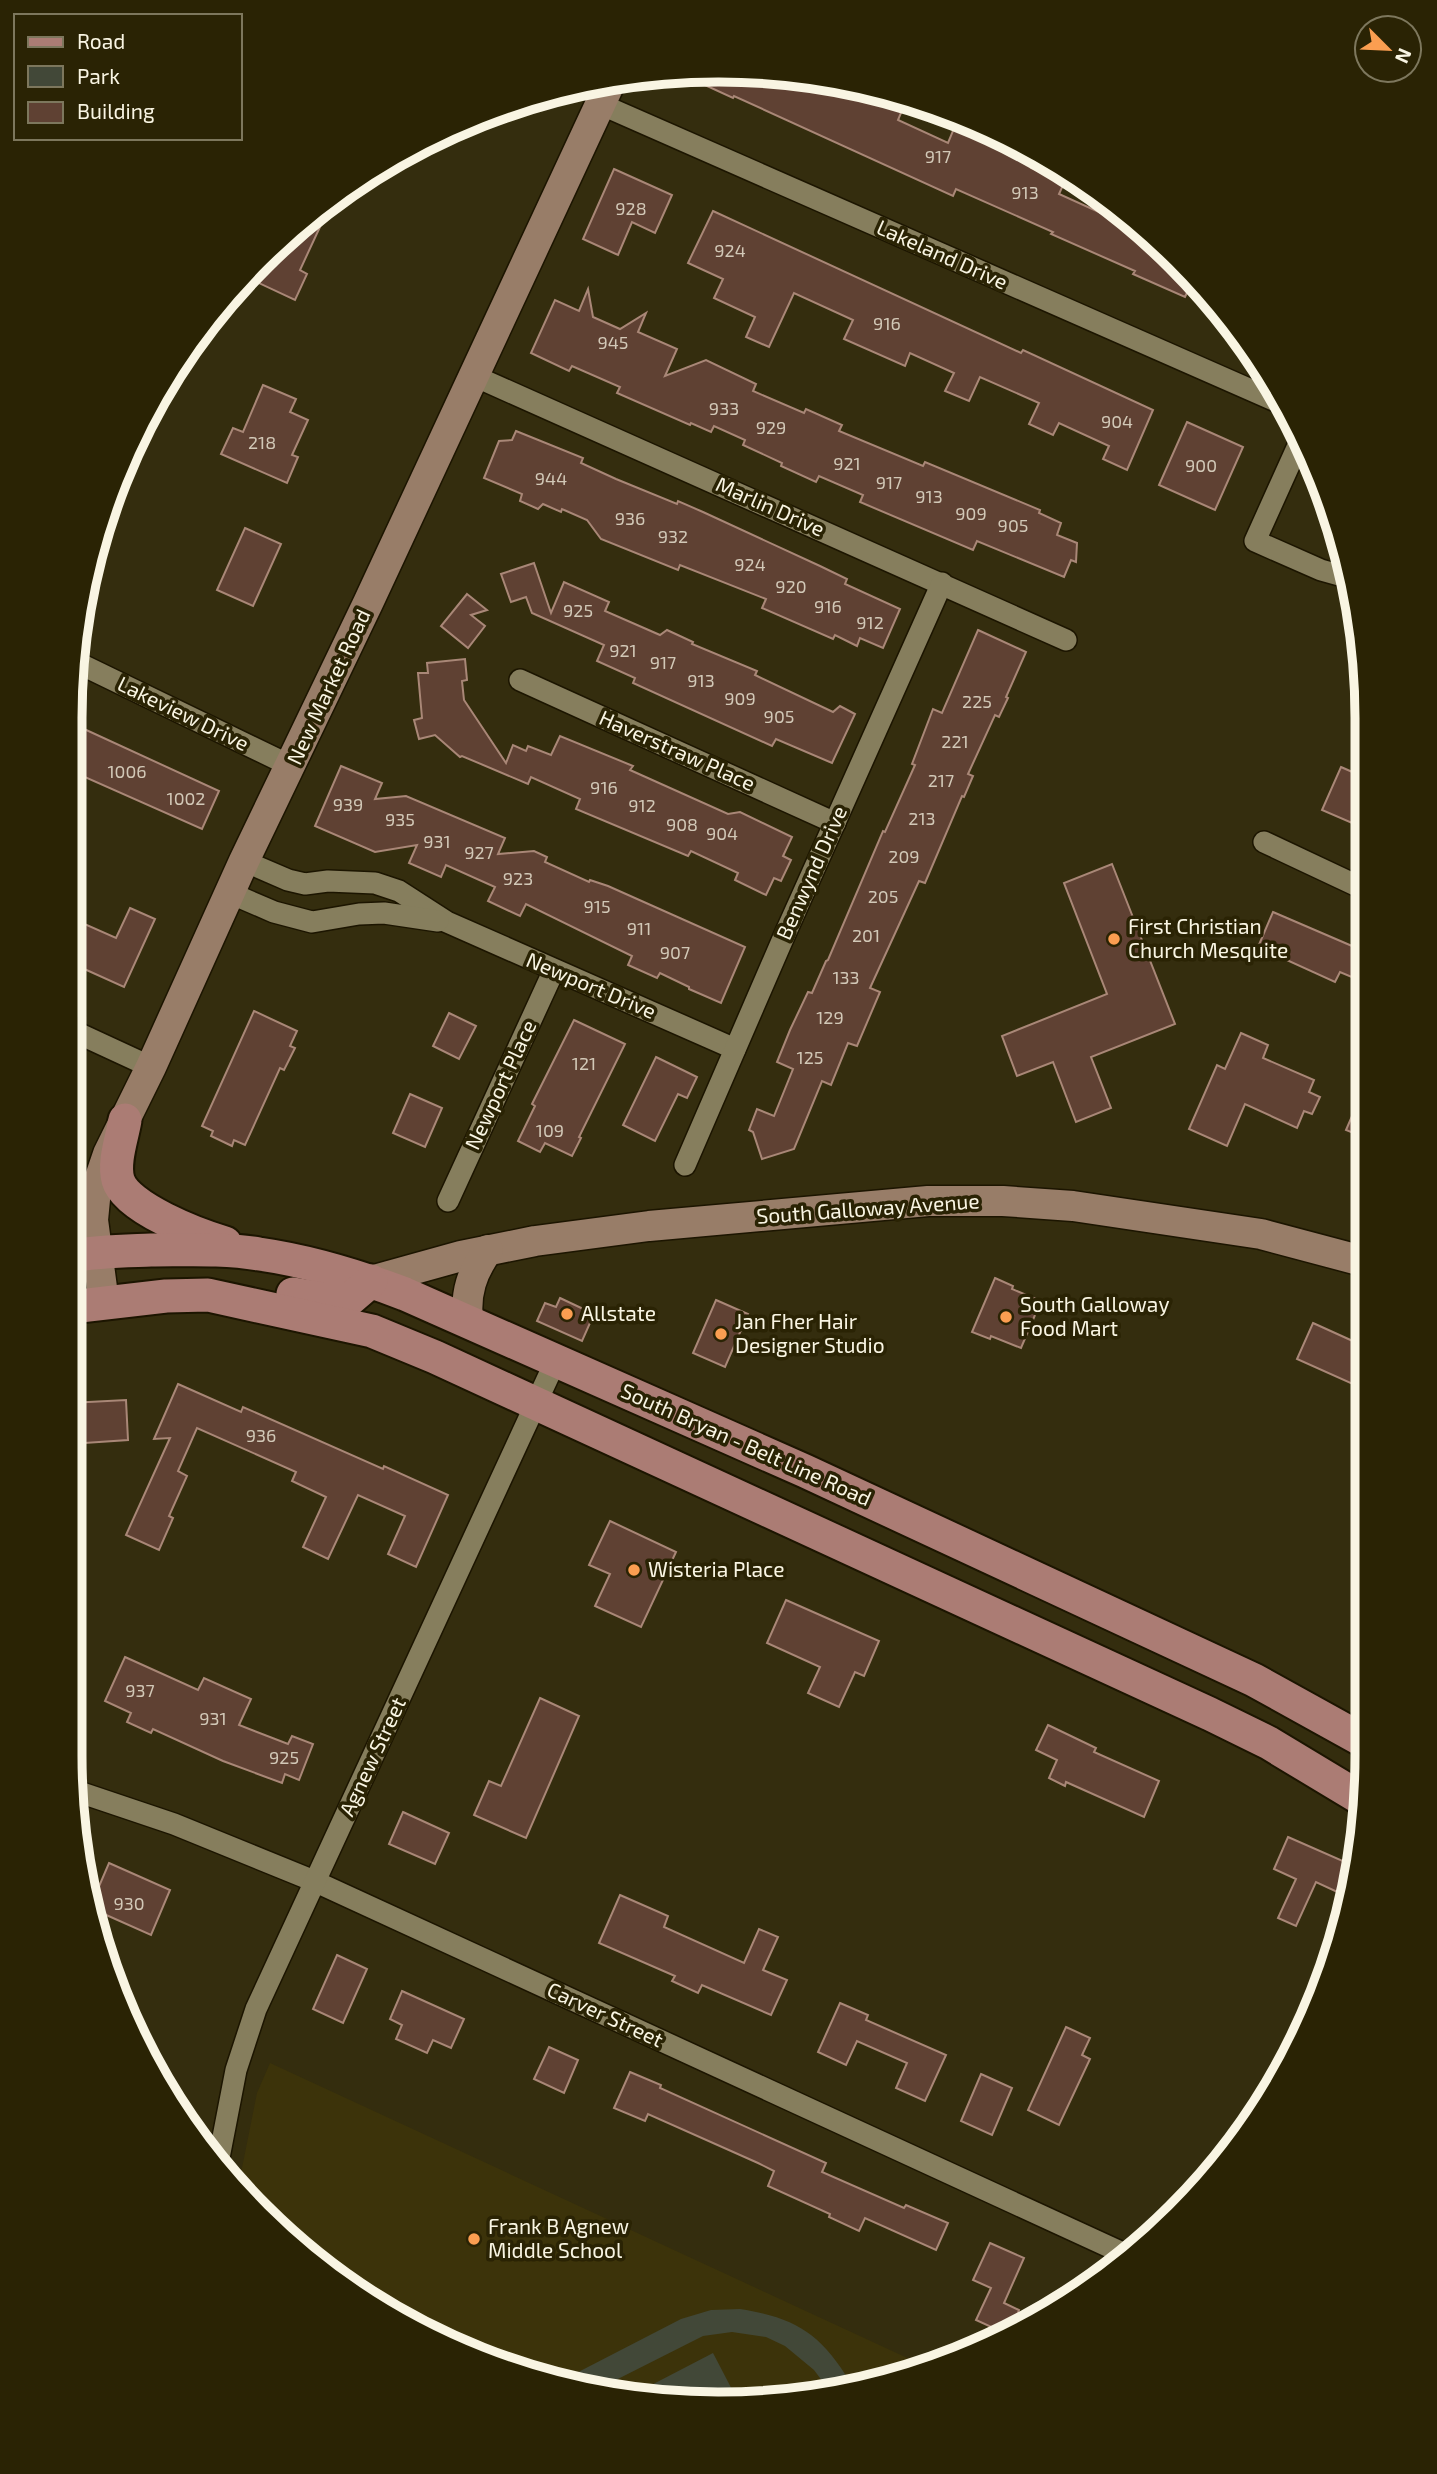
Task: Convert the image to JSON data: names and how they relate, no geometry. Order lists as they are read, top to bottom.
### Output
{
  "streets": {
    "main road": ["South Bryan - Belt Line Road"],
    "street": [
      "Lakeland Drive",
      "Marlin Drive",
      "New Market Road",
      "Lakeview Drive",
      "Haverstraw Place",
      "Benwynd Drive",
      "Newport Drive",
      "Newport Place",
      "South Galloway Avenue",
      "Agnew Street",
      "Carver Street"
    ]
  },
  "crossings": [
    ["Lakeland Drive", "New Market Road"],
    ["Marlin Drive", "New Market Road"],
    ["Marlin Drive", "Benwynd Drive"],
    ["New Market Road", "Lakeview Drive"],
    ["New Market Road", "Newport Drive"],
    ["New Market Road", "South Bryan - Belt Line Road"],
    ["Haverstraw Place", "Benwynd Drive"],
    ["Benwynd Drive", "Newport Drive"],
    ["Newport Drive", "Newport Place"],
    ["South Galloway Avenue", "South Bryan - Belt Line Road"],
    ["South Bryan - Belt Line Road", "Agnew Street"],
    ["Agnew Street", "Carver Street"]
  ],
  "places": [
    "First Christian Church Mesquite",
    "Allstate",
    "South Galloway Food Mart",
    "Jan Fher Hair Designer Studio",
    "Wisteria Place",
    "Frank B Agnew Middle School"
  ],
  "house_numbers": [
    "917",
    "913",
    "928",
    "924",
    "916",
    "945",
    "933",
    "904",
    "929",
    "218",
    "921",
    "900",
    "944",
    "917",
    "913",
    "909",
    "936",
    "905",
    "932",
    "924",
    "920",
    "916",
    "925",
    "912",
    "921",
    "917",
    "913",
    "909",
    "225",
    "905",
    "221",
    "1006",
    "217",
    "916",
    "1002",
    "939",
    "912",
    "213",
    "935",
    "908",
    "904",
    "931",
    "927",
    "209",
    "923",
    "205",
    "915",
    "911",
    "201",
    "907",
    "133",
    "129",
    "125",
    "121",
    "109",
    "936",
    "937",
    "931",
    "925",
    "930"
  ],
  "legend": ["Road", "Park", "Building"],
  "north": "bottom right"
}
